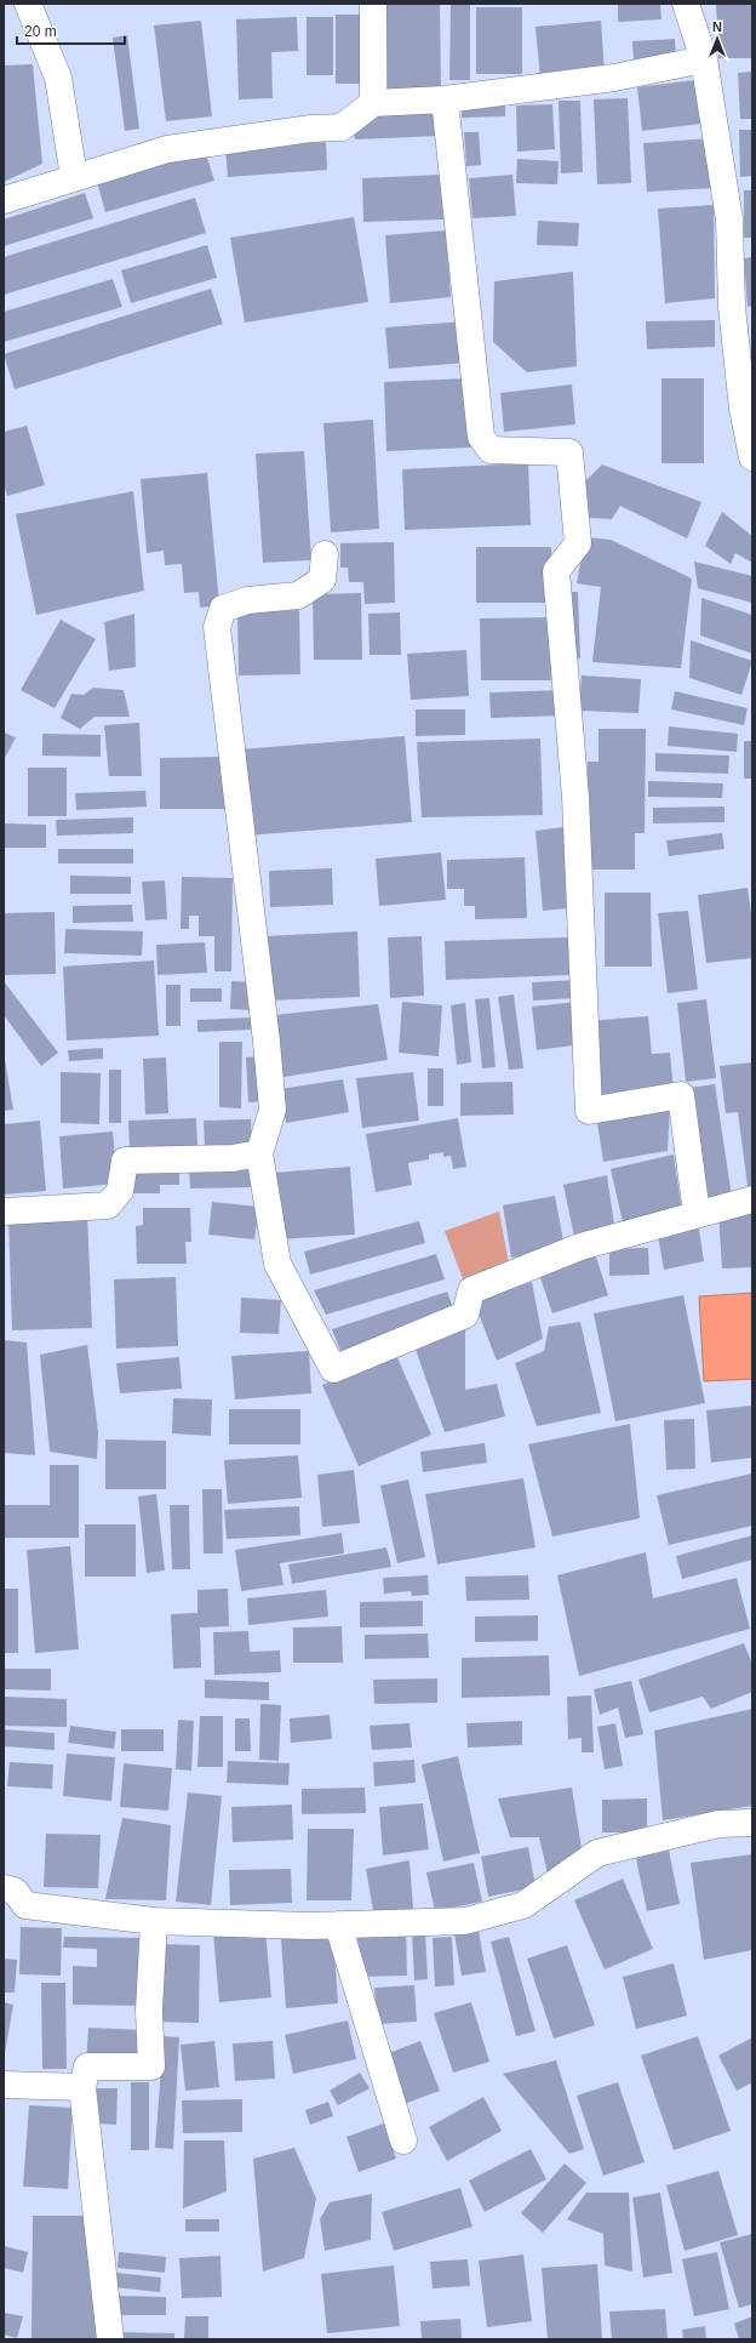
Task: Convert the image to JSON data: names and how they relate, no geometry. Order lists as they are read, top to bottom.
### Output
{
  "scale_bar": "20 m",
  "north": "top"
}
